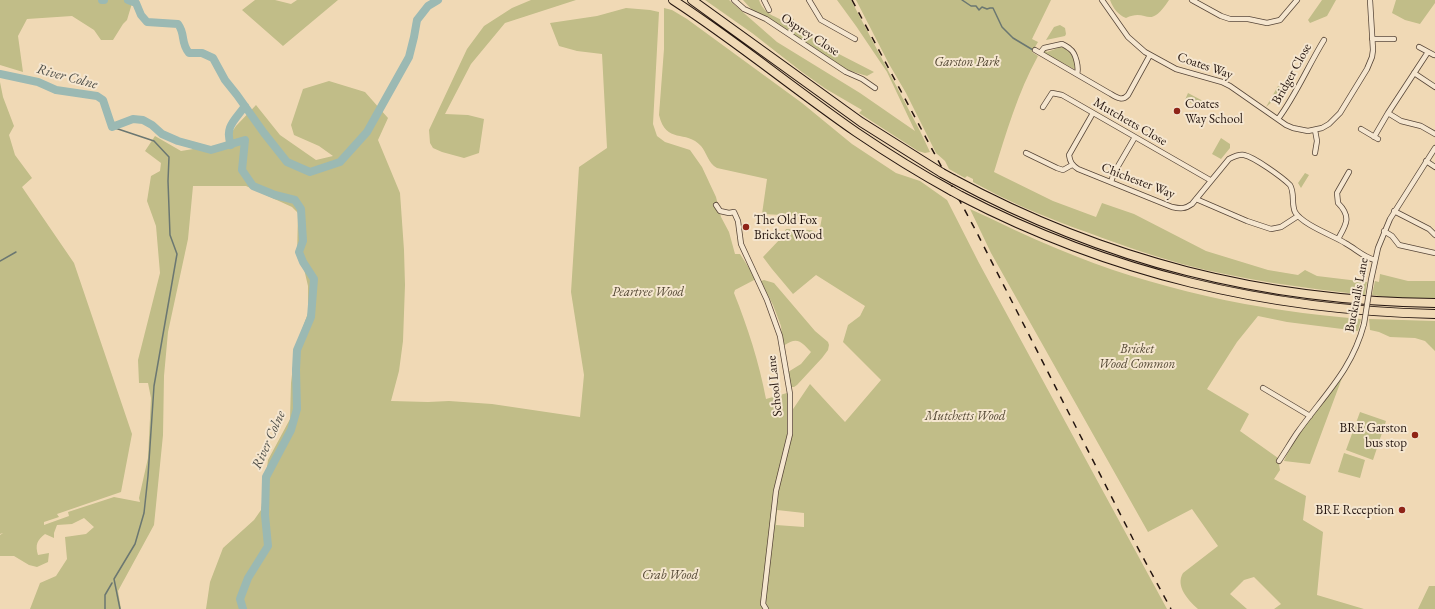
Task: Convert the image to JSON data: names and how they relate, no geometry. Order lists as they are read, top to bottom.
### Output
{
  "streets": {
    "street": [
      "Osprey Close",
      "Coates Way",
      "Bridger Close",
      "Mutchetts Close",
      "Chichester Way",
      "Bucknalls Lane",
      "School Lane"
    ]
  },
  "crossings": [
    ["Coates Way", "Bridger Close"],
    ["Mutchetts Close", "Chichester Way"]
  ],
  "water": ["River Colne"],
  "parks": [
    "Garston Park",
    "Peartree Wood",
    "Bricket Wood Common",
    "Mutchetts Wood",
    "Crab Wood"
  ],
  "places": [
    "Coates Way School",
    "The Old Fox Bricket Wood",
    "BRE Garston bus stop",
    "BRE Reception"
  ]
}
